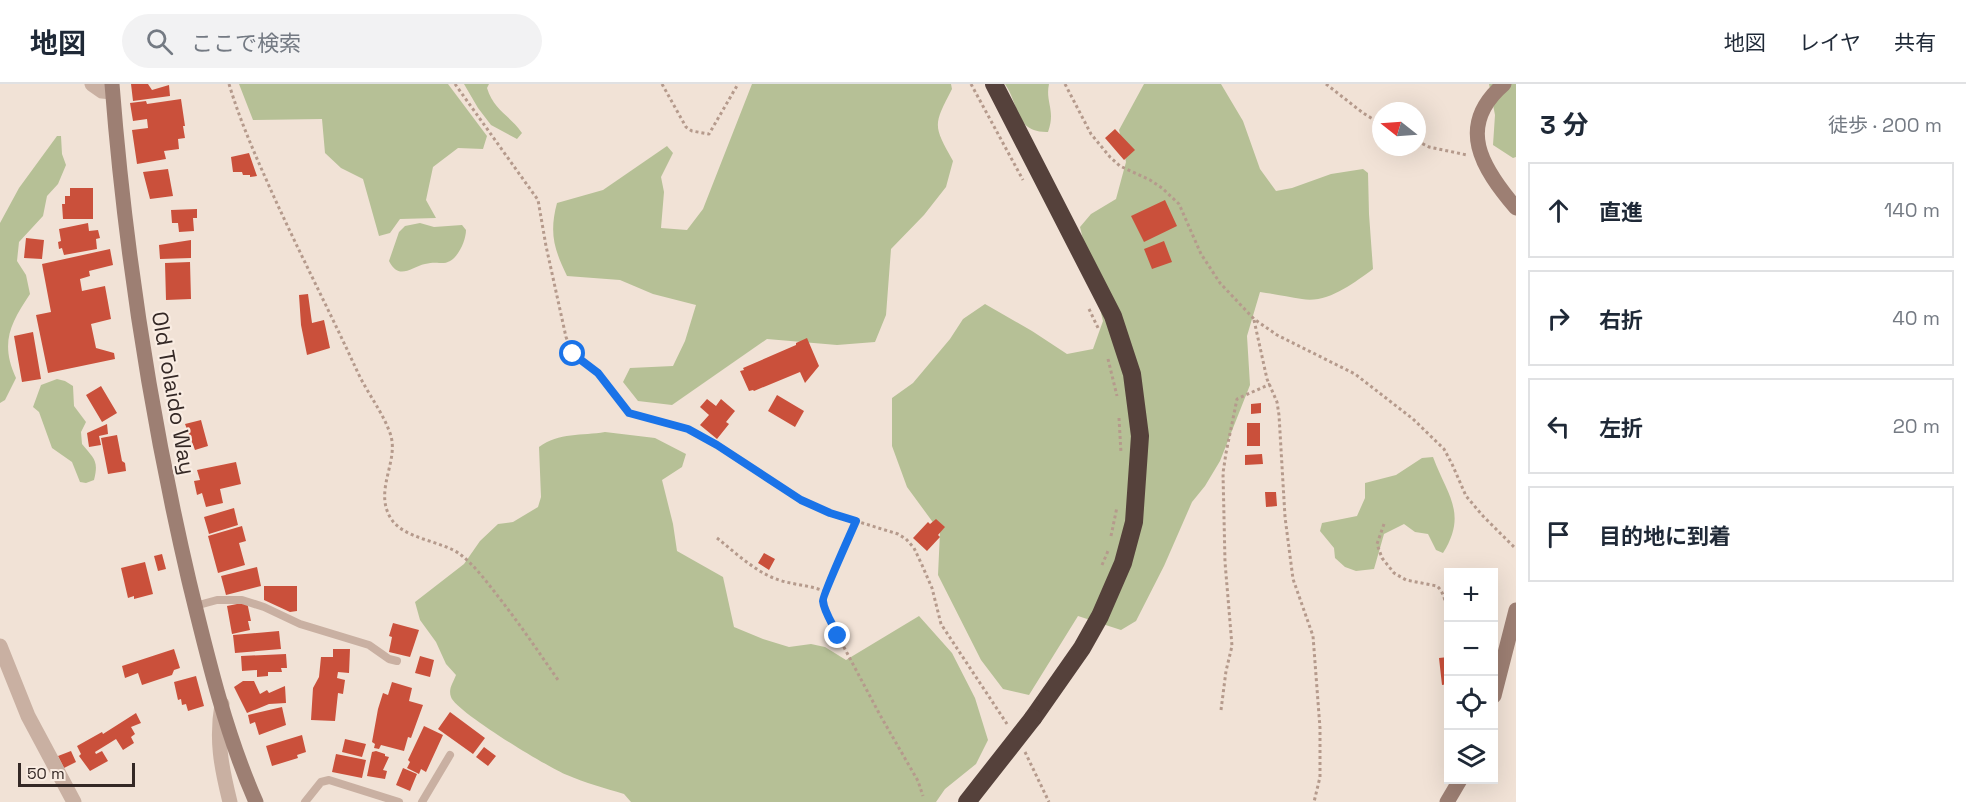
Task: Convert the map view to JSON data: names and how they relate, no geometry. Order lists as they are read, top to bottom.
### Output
{
  "streets": {
    "street": ["Old Tolaido Way"]
  },
  "scale_bar": "50 m",
  "north": "left",
  "page": {
    "header": "地図",
    "search": "ここで検索",
    "nav": ["地図", "レイヤ", "共有"],
    "heading": ["3 分", "徒歩 · 200 m"],
    "list": [
      ["直進", "140 m"],
      ["右折", "40 m"],
      ["左折", "20 m"],
      "目的地に到着"
    ],
    "map_buttons": ["+", "−"],
    "scale": "50 m"
  }
}
